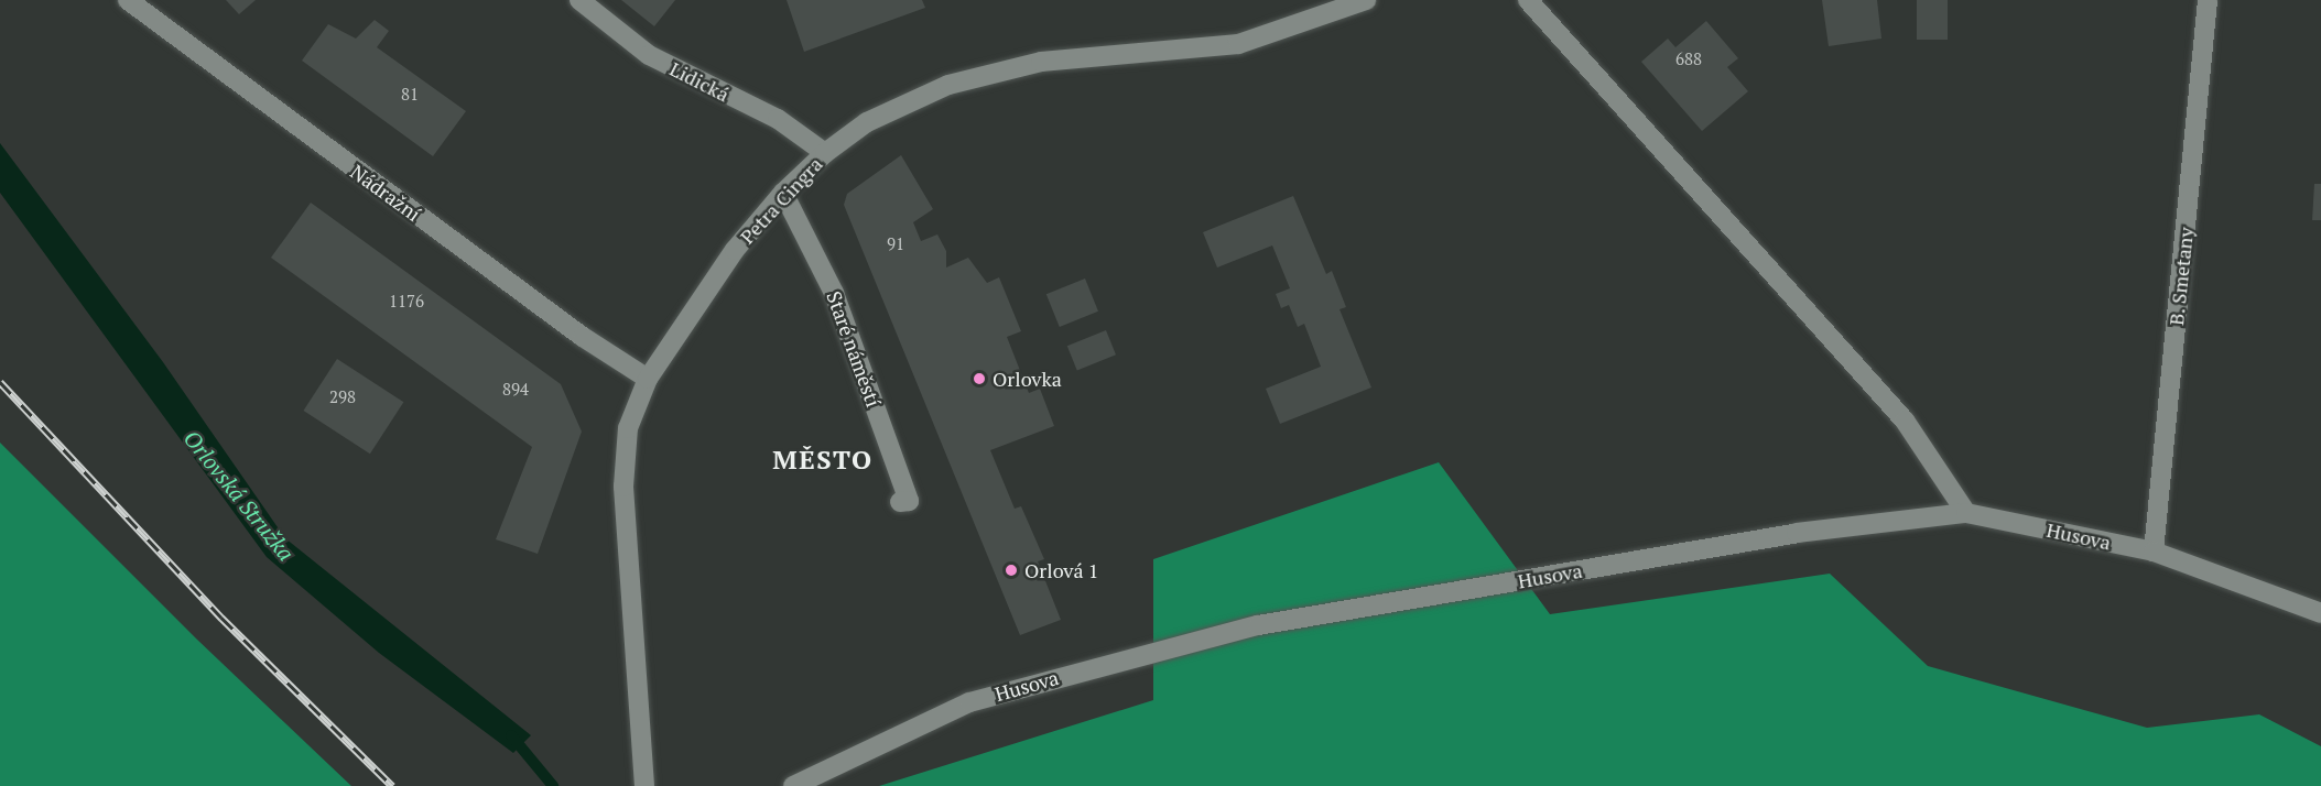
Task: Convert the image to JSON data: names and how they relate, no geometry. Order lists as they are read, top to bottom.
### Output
{
  "streets": {
    "street": [
      "Lidická",
      "Nádražní",
      "Petra Cingra",
      "B. Smetany",
      "Staré náměstí",
      "Husova"
    ]
  },
  "crossings": [
    ["Lidická", "Petra Cingra"],
    ["Nádražní", "Petra Cingra"],
    ["Petra Cingra", "Staré náměstí"],
    ["B. Smetany", "Husova"]
  ],
  "districts": ["MĚSTO"],
  "water": ["Orlovská Stružka"],
  "places": ["Orlovka", "Orlová 1"],
  "house_numbers": [
    "688",
    "81",
    "91",
    "1176",
    "894",
    "298"
  ]
}
